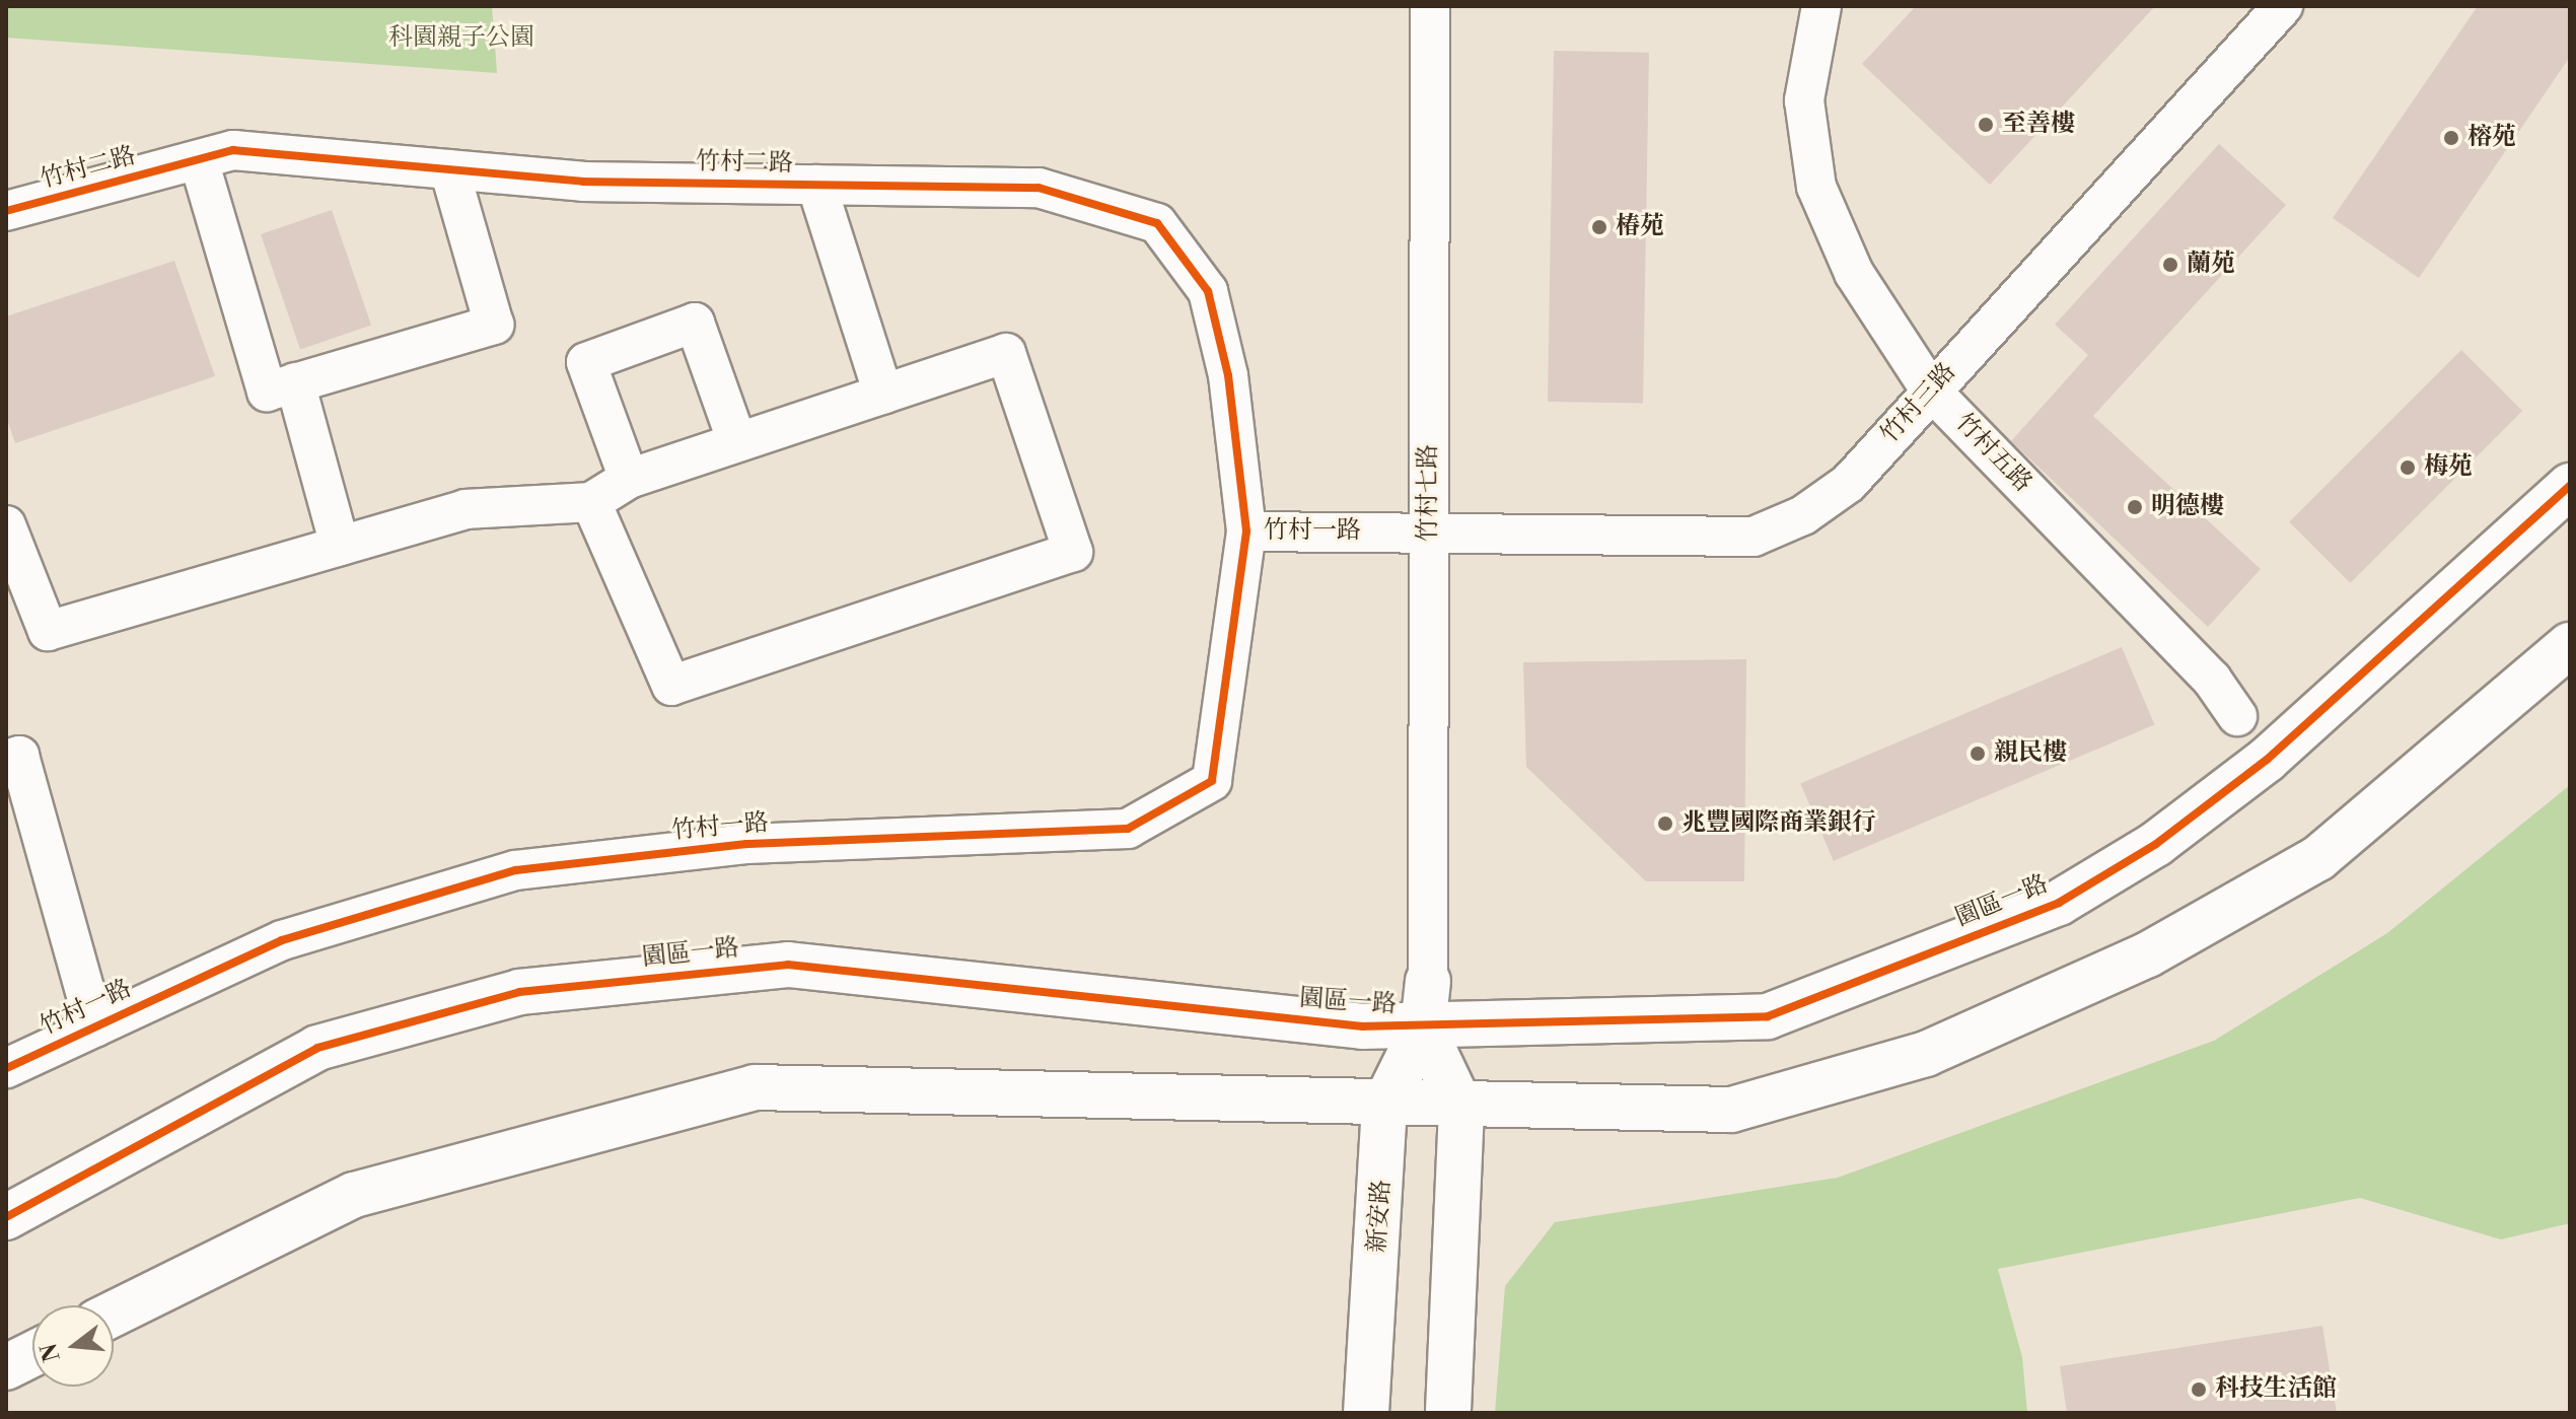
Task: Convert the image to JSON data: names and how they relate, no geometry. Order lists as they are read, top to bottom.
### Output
{
  "streets": {
    "street": [
      "竹村二路",
      "竹村三路",
      "竹村五路",
      "竹村七路",
      "竹村一路",
      "園區一路",
      "新安路"
    ]
  },
  "crossings": [
    ["竹村二路", "竹村一路"],
    ["竹村三路", "竹村五路"],
    ["竹村三路", "竹村七路"],
    ["竹村三路", "竹村一路"],
    ["竹村七路", "竹村一路"],
    ["竹村七路", "新安路"],
    ["園區一路", "新安路"]
  ],
  "parks": ["科園親子公園"],
  "places": [
    "至善樓",
    "榕苑",
    "椿苑",
    "蘭苑",
    "梅苑",
    "明德樓",
    "親民樓",
    "兆豐國際商業銀行",
    "科技生活館"
  ],
  "north": "left"
}
